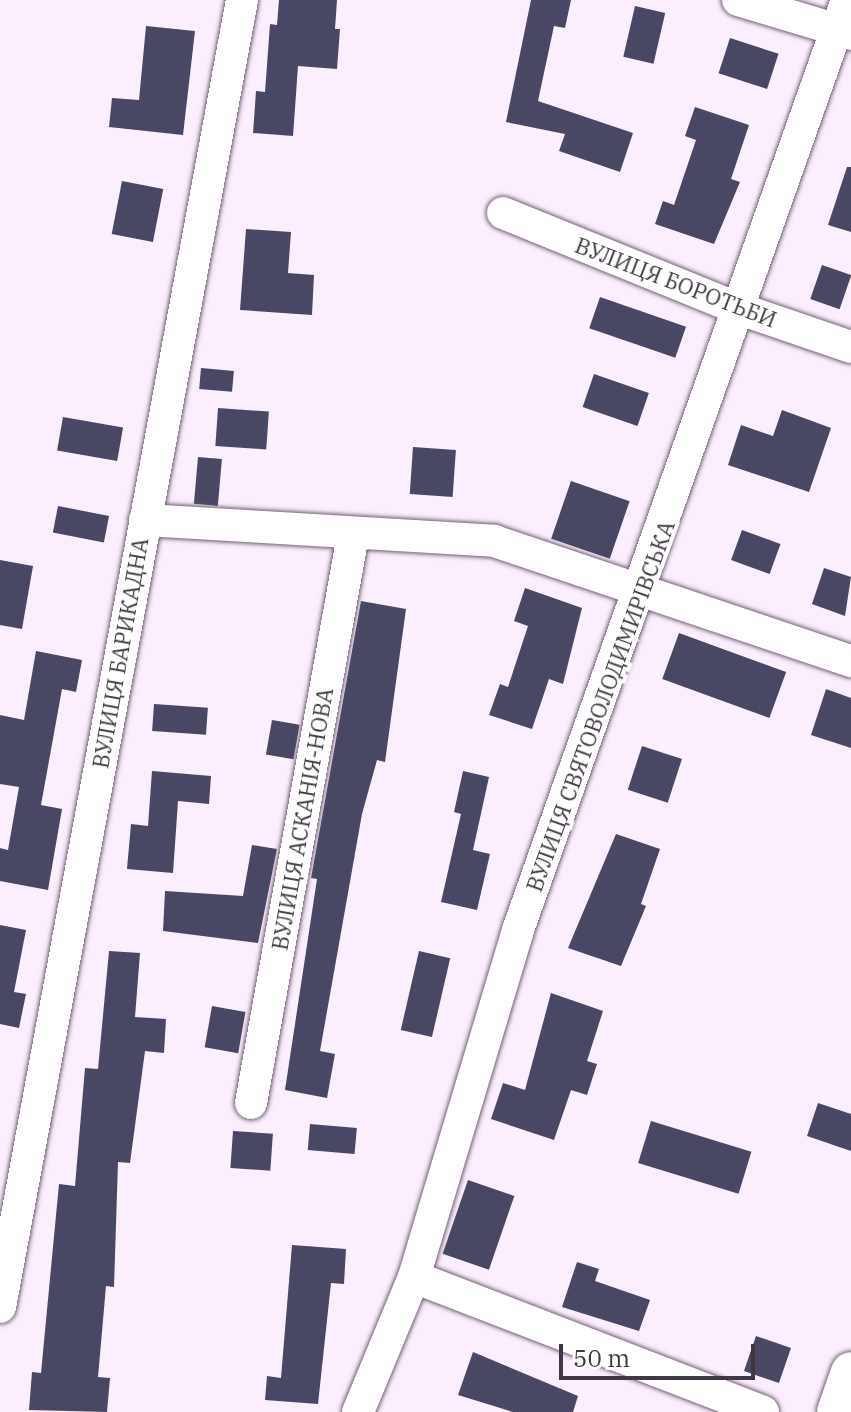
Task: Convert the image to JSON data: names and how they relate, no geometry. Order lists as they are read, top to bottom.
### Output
{
  "streets": {
    "street": [
      "ВУЛИЦЯ БОРОТЬБИ",
      "ВУЛИЦЯ БАРИКАДНА",
      "ВУЛИЦЯ СВЯТОВОЛОДИМИРІВСЬКА",
      "ВУЛИЦЯ АСКАНІЯ-НОВА"
    ]
  },
  "crossings": [
    ["ВУЛИЦЯ БОРОТЬБИ", "ВУЛИЦЯ СВЯТОВОЛОДИМИРІВСЬКА"]
  ],
  "scale_bar": "50 m"
}
